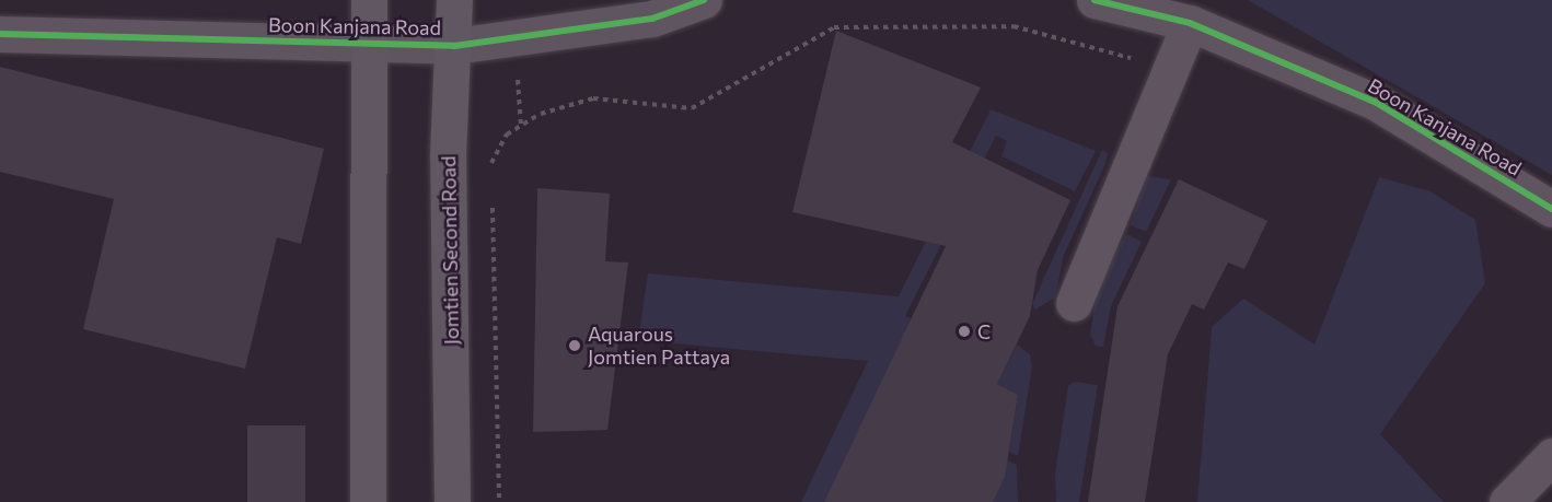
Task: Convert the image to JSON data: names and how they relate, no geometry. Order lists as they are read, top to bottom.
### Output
{
  "streets": {
    "main road": ["Jomtien Second Road"],
    "street": ["Boon Kanjana Road"]
  },
  "crossings": [
    ["Boon Kanjana Road", "Jomtien Second Road"]
  ],
  "places": ["C", "Aquarous Jomtien Pattaya"]
}
